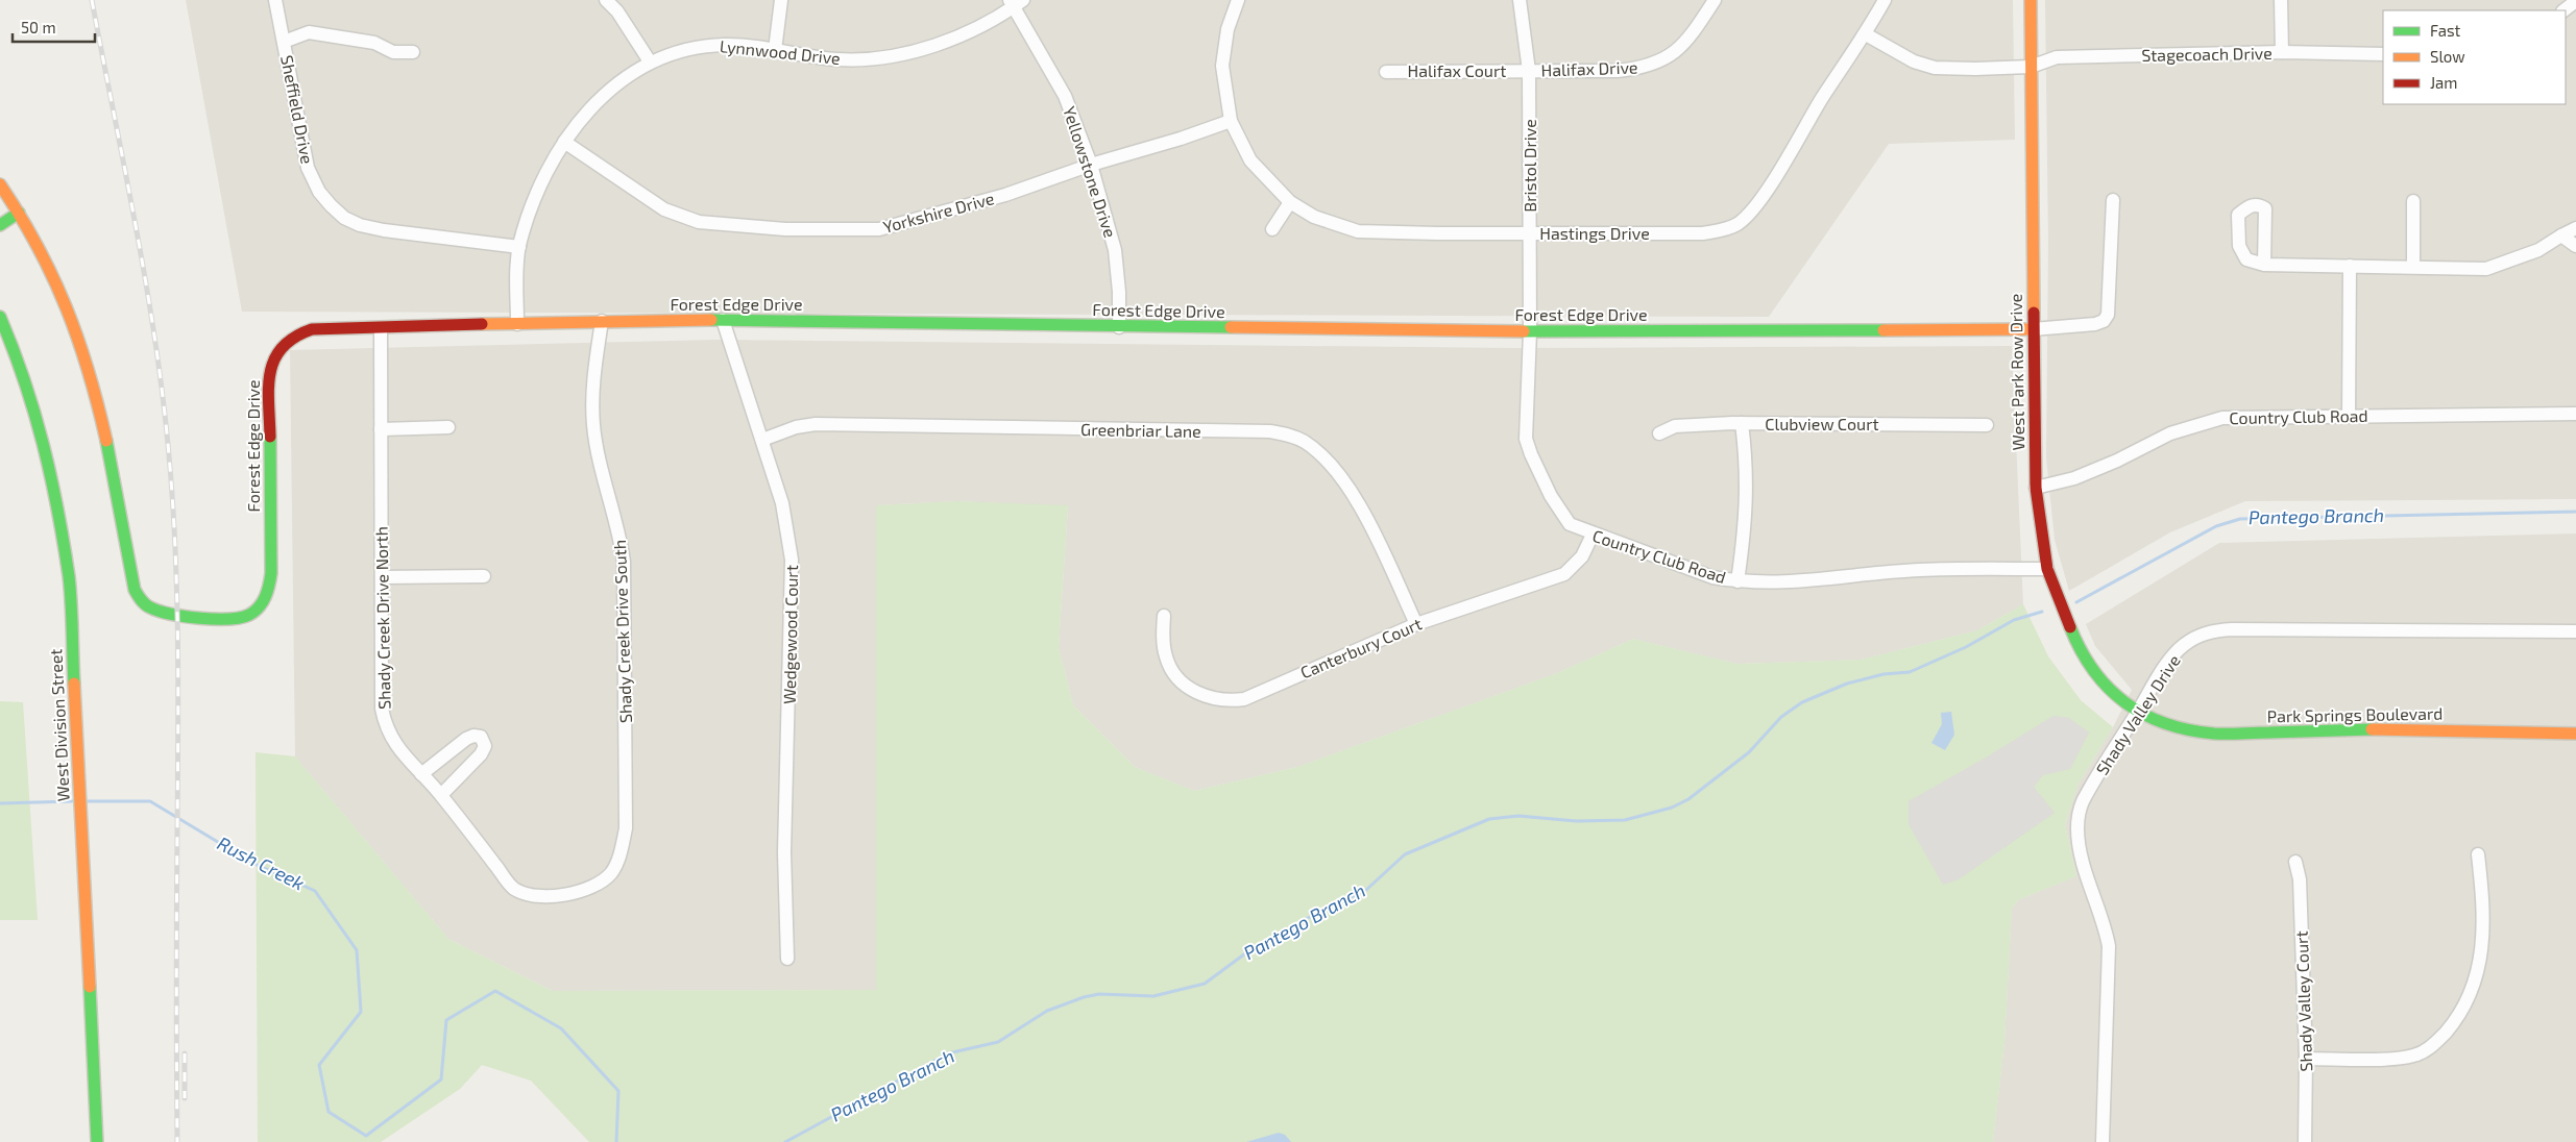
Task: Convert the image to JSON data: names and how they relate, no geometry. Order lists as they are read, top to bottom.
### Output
{
  "streets": {
    "street": [
      "Lynnwood Drive",
      "Stagecoach Drive",
      "Halifax Drive",
      "Halifax Court",
      "Sheffield Drive",
      "Bristol Drive",
      "Yellowstone Drive",
      "Yorkshire Drive",
      "Hastings Drive",
      "Forest Edge Drive",
      "West Park Row Drive",
      "Country Club Road",
      "Clubview Court",
      "Greenbriar Lane",
      "Shady Creek Drive North",
      "Shady Creek Drive South",
      "Wedgewood Court",
      "Canterbury Court",
      "Shady Valley Drive",
      "Park Springs Boulevard",
      "West Division Street",
      "Shady Valley Court"
    ]
  },
  "crossings": [
    ["Lynnwood Drive", "Sheffield Drive"],
    ["Lynnwood Drive", "Yellowstone Drive"],
    ["Lynnwood Drive", "Yorkshire Drive"],
    ["Lynnwood Drive", "Forest Edge Drive"],
    ["Stagecoach Drive", "Hastings Drive"],
    ["Stagecoach Drive", "West Park Row Drive"],
    ["Halifax Drive", "Halifax Court"],
    ["Halifax Drive", "Bristol Drive"],
    ["Halifax Court", "Bristol Drive"],
    ["Bristol Drive", "Hastings Drive"],
    ["Bristol Drive", "Forest Edge Drive"],
    ["Bristol Drive", "Country Club Road"],
    ["Yellowstone Drive", "Yorkshire Drive"],
    ["Yellowstone Drive", "Forest Edge Drive"],
    ["Yorkshire Drive", "Hastings Drive"],
    ["Forest Edge Drive", "West Park Row Drive"],
    ["Forest Edge Drive", "Country Club Road"],
    ["Forest Edge Drive", "Shady Creek Drive North"],
    ["Forest Edge Drive", "Shady Creek Drive South"],
    ["Forest Edge Drive", "Wedgewood Court"],
    ["West Park Row Drive", "Country Club Road"],
    ["West Park Row Drive", "Shady Valley Drive"],
    ["West Park Row Drive", "Park Springs Boulevard"],
    ["Country Club Road", "Canterbury Court"],
    ["Greenbriar Lane", "Wedgewood Court"],
    ["Greenbriar Lane", "Canterbury Court"],
    ["Shady Creek Drive North", "Shady Creek Drive South"],
    ["Shady Valley Drive", "Park Springs Boulevard"]
  ],
  "water": ["Pantego Branch", "Rush Creek"],
  "legend": ["Fast", "Slow", "Jam"],
  "scale_bar": "50 m"
}
